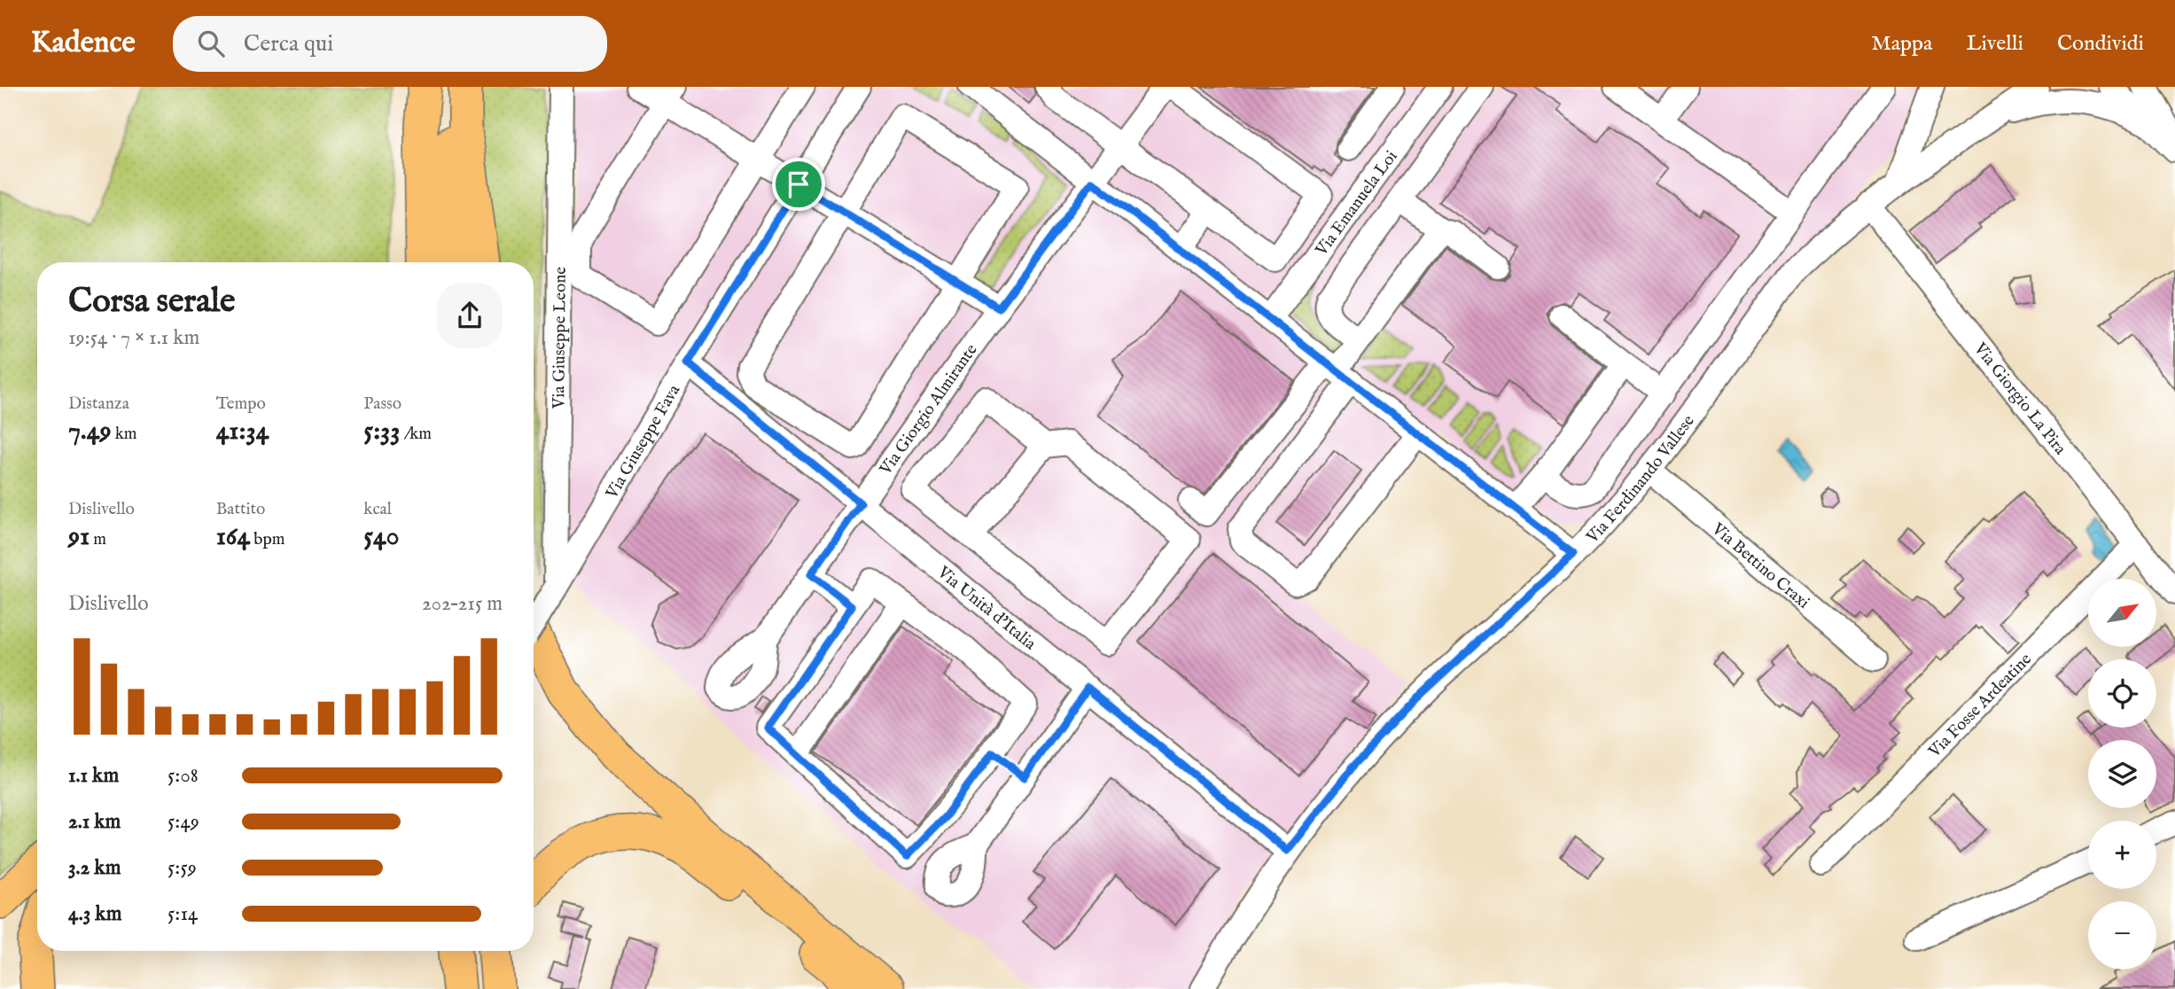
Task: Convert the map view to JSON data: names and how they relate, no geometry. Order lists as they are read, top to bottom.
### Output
{
  "streets": {
    "street": [
      "Via Emanuela Loi",
      "Via Giuseppe Leone",
      "Via Giorgio La Pira",
      "Via Giorgio Almirante",
      "Via Giuseppe Fava",
      "Via Ferdinando Vallese",
      "Via Bettino Craxi",
      "Via Unità d'Italia",
      "Via Fosse Ardeatine"
    ]
  },
  "crossings": [
    ["Via Giuseppe Leone", "Via Giuseppe Fava"],
    ["Via Giorgio La Pira", "Via Ferdinando Vallese"],
    ["Via Giorgio La Pira", "Via Fosse Ardeatine"],
    ["Via Giorgio Almirante", "Via Unità d'Italia"],
    ["Via Giuseppe Fava", "Via Unità d'Italia"],
    ["Via Ferdinando Vallese", "Via Bettino Craxi"],
    ["Via Ferdinando Vallese", "Via Unità d'Italia"]
  ],
  "north": "top right",
  "page": {
    "header": "Kadence",
    "search": "Cerca qui",
    "nav": ["Mappa", "Livelli", "Condividi"],
    "heading": ["Corsa serale", "19:54 · 7 × 1.1 km"],
    "stats": [
      ["Distanza", "7.49 km"],
      ["Tempo", "41:34"],
      ["Passo", "5:33 /km"],
      ["Dislivello", "91 m"],
      ["Battito", "164 bpm"],
      ["kcal", "540"]
    ],
    "map_buttons": ["+", "−"],
    "chart": ["Dislivello", "202–215 m"],
    "list": [
      {
        "name": "1.1 km",
        "note": "5:08"
      },
      {
        "name": "2.1 km",
        "note": "5:49"
      },
      {
        "name": "3.2 km",
        "note": "5:59"
      },
      {
        "name": "4.3 km",
        "note": "5:14"
      }
    ]
  }
}
